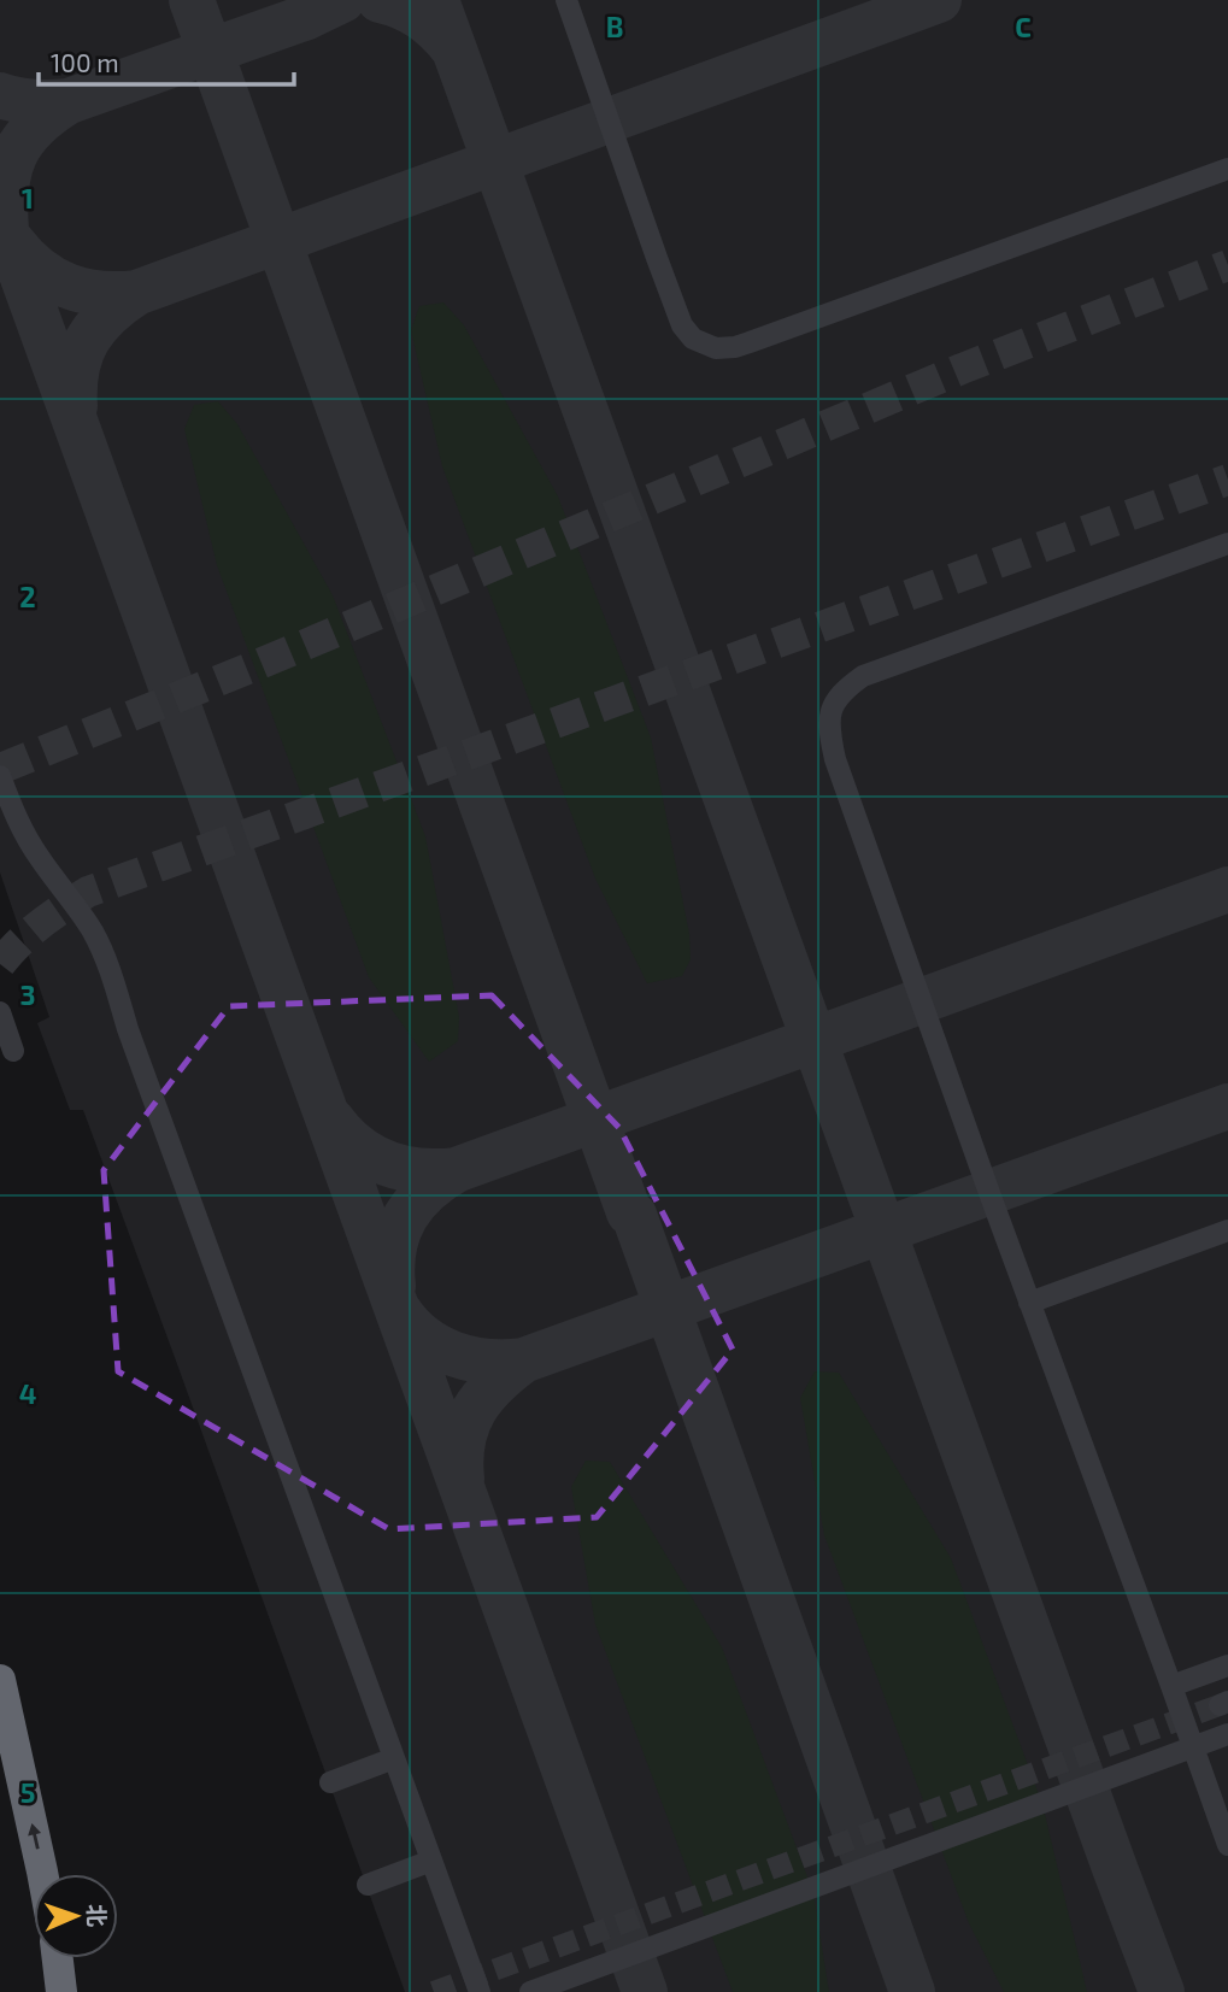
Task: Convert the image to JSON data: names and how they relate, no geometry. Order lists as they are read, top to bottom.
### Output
{
  "scale_bar": "100 m",
  "north": "right",
  "grid": {
    "columns": ["B", "C"],
    "rows": [
      "1",
      "2",
      "3",
      "4",
      "5"
    ]
  }
}
